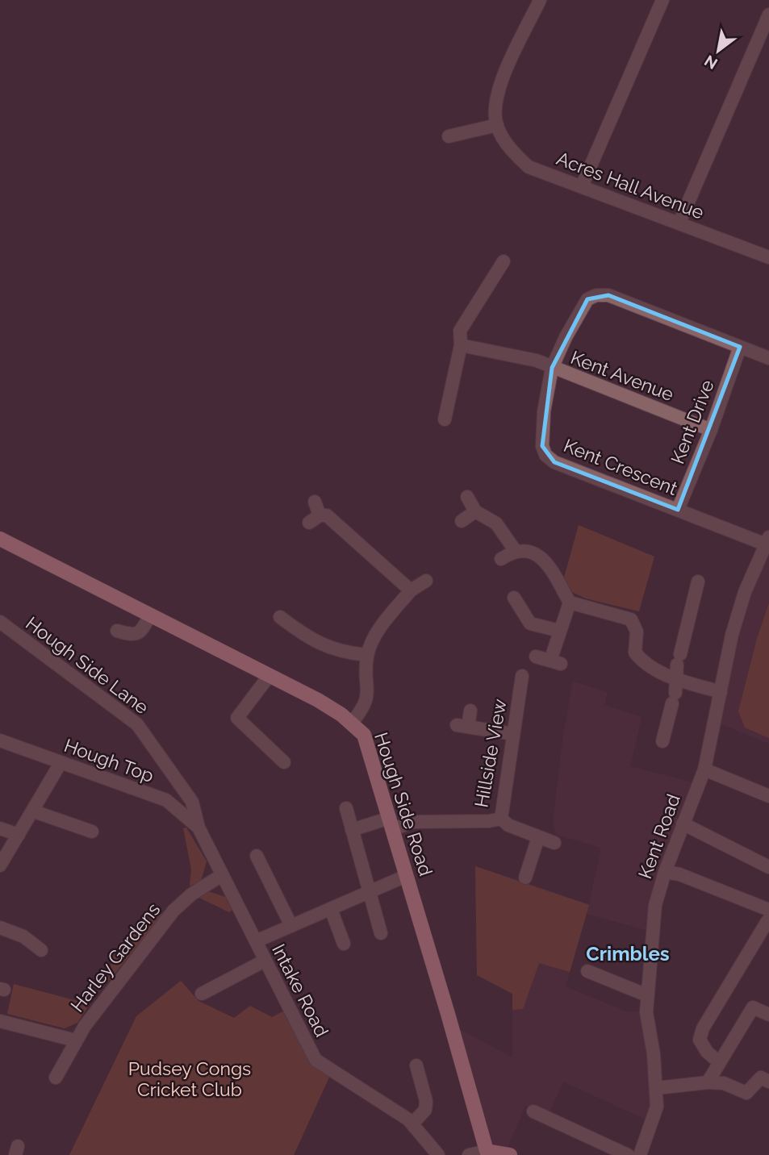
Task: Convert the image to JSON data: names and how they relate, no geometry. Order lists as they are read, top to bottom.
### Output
{
  "streets": {
    "main road": ["Hough Side Road"],
    "street": [
      "Acres Hall Avenue",
      "Kent Avenue",
      "Kent Drive",
      "Kent Crescent",
      "Hough Side Lane",
      "Hillside View",
      "Hough Top",
      "Kent Road",
      "Harley Gardens",
      "Intake Road"
    ]
  },
  "crossings": [
    ["Kent Avenue", "Kent Drive"],
    ["Kent Avenue", "Kent Crescent"],
    ["Kent Drive", "Kent Crescent"],
    ["Kent Crescent", "Kent Road"],
    ["Hough Side Lane", "Hough Top"],
    ["Hough Side Lane", "Intake Road"],
    ["Hillside View", "Hough Side Road"],
    ["Hough Top", "Intake Road"],
    ["Harley Gardens", "Intake Road"]
  ],
  "districts": ["Crimbles"],
  "parks": ["Pudsey Congs Cricket Club"],
  "north": "bottom left"
}
